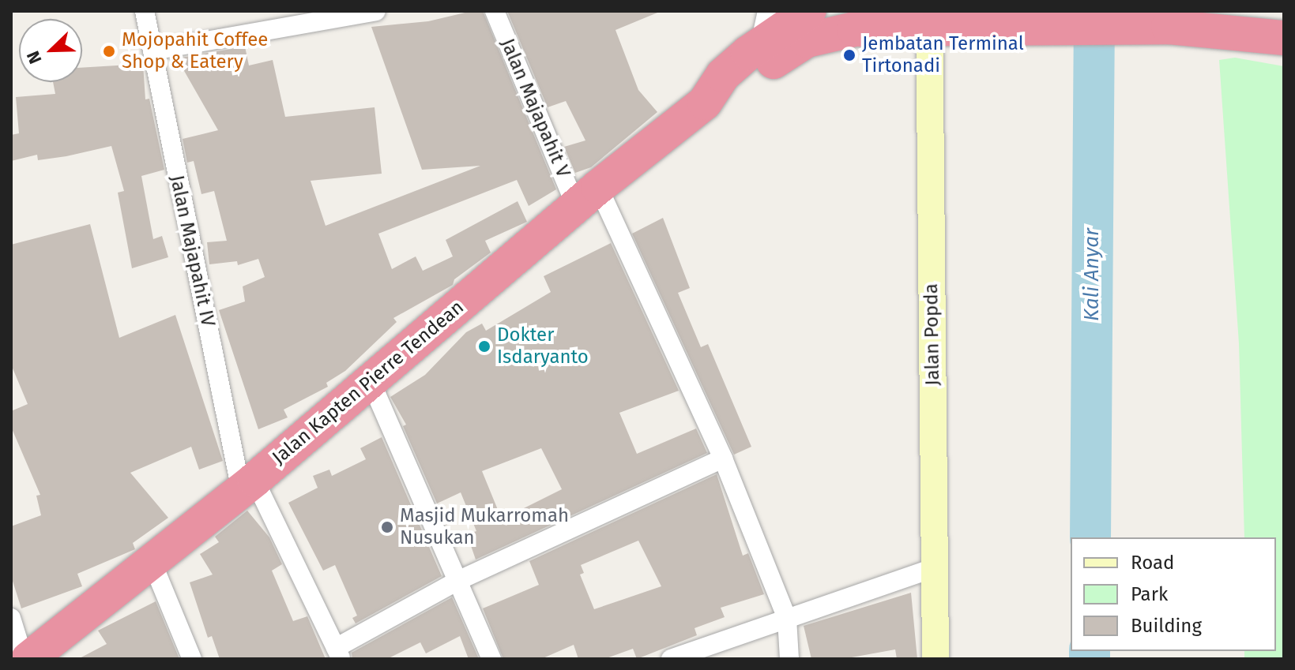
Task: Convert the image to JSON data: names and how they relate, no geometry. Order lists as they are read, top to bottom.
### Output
{
  "streets": {
    "highway": ["Jalan Kapten Pierre Tendean"],
    "main road": ["Jalan Popda"],
    "street": ["Jalan Majapahit V", "Jalan Majapahit IV"]
  },
  "crossings": [
    ["Jalan Majapahit V", "Jalan Kapten Pierre Tendean"],
    ["Jalan Majapahit IV", "Jalan Kapten Pierre Tendean"],
    ["Jalan Popda", "Jalan Kapten Pierre Tendean"]
  ],
  "water": ["Kali Anyar"],
  "places": [
    "Mojopahit Coffee Shop & Eatery",
    "Jembatan Terminal Tirtonadi",
    "Dokter Isdaryanto",
    "Masjid Mukarromah Nusukan"
  ],
  "legend": ["Road", "Park", "Building"],
  "north": "bottom left"
}
